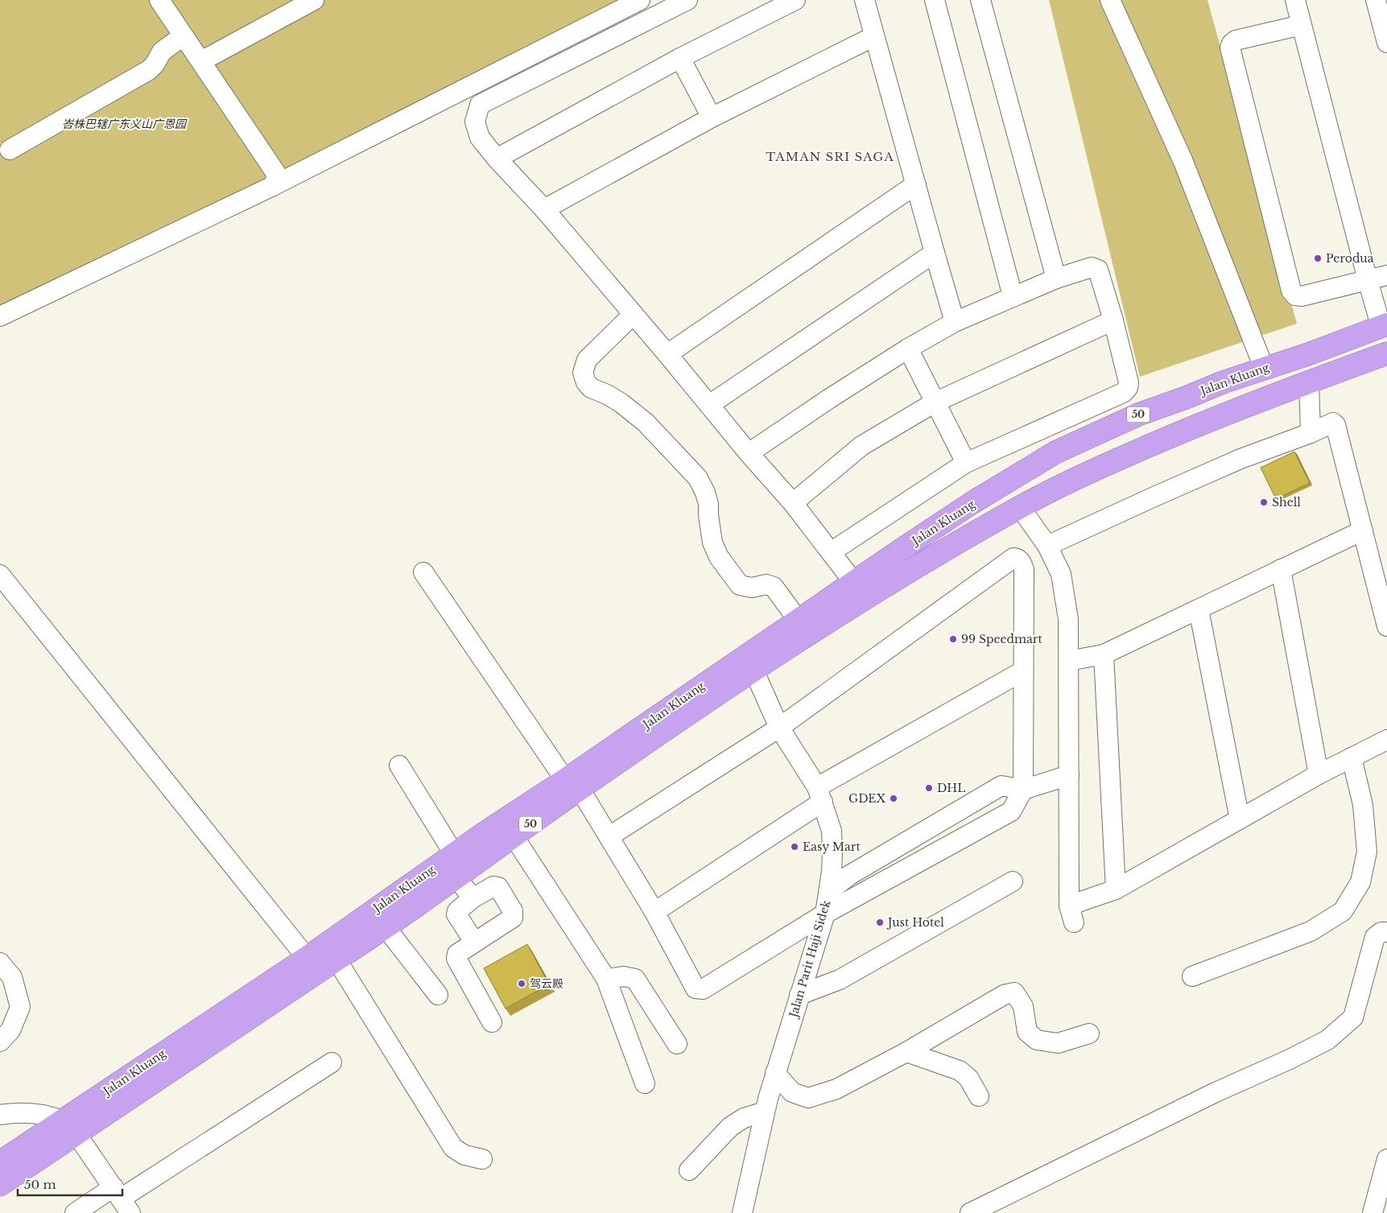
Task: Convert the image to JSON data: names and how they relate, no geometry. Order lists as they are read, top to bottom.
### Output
{
  "streets": {
    "highway": ["Jalan Kluang", "50"],
    "street": ["Jalan Parit Haji Sidek"]
  },
  "crossings": [
    ["Jalan Kluang", "Jalan Parit Haji Sidek"]
  ],
  "districts": ["TAMAN SRI SAGA"],
  "parks": ["峇株巴辖广东义山广恩园"],
  "places": [
    "Perodua",
    "Shell",
    "99 Speedmart",
    "DHL",
    "GDEX",
    "Easy Mart",
    "Just Hotel",
    "驾云殿"
  ],
  "scale_bar": "50 m"
}
